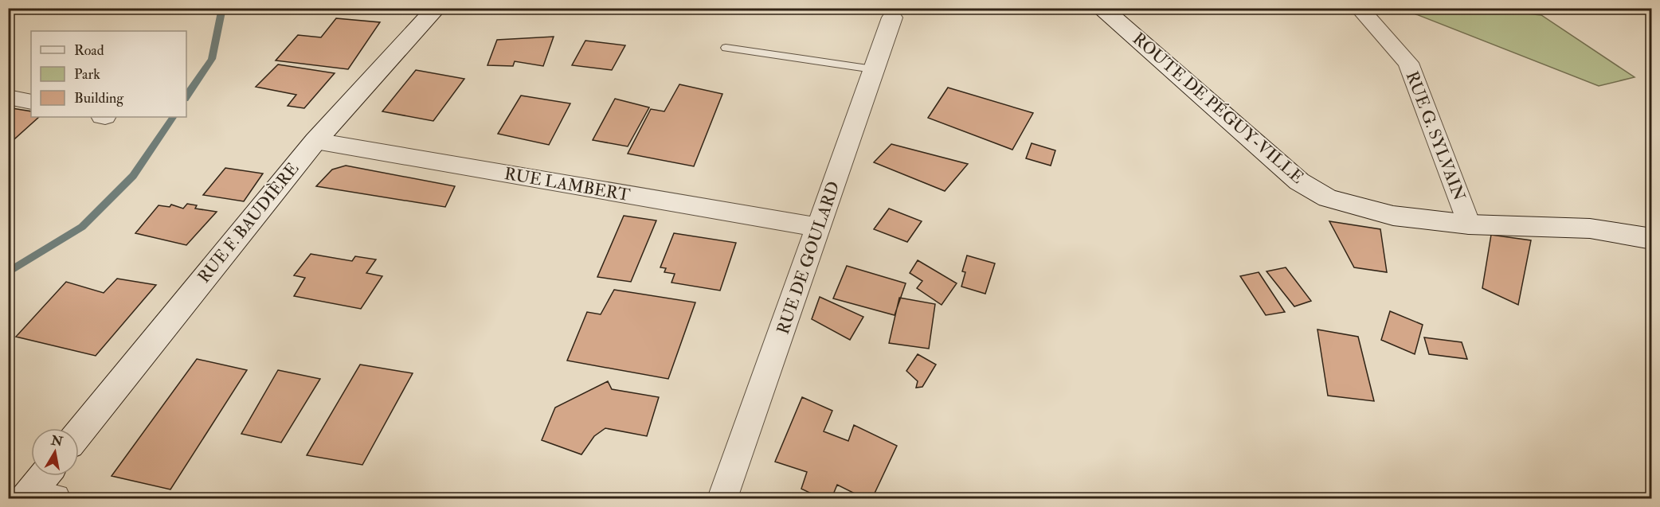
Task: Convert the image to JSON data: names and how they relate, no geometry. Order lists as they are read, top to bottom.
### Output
{
  "streets": {
    "street": [
      "ROUTE DE PÉGUY-VILLE",
      "RUE G. SYLVAIN",
      "RUE LAMBERT",
      "RUE F. BAUDIÈRE",
      "RUE DE GOULARD"
    ]
  },
  "crossings": [
    ["ROUTE DE PÉGUY-VILLE", "RUE G. SYLVAIN"],
    ["RUE LAMBERT", "RUE F. BAUDIÈRE"],
    ["RUE LAMBERT", "RUE DE GOULARD"]
  ],
  "legend": ["Road", "Park", "Building"],
  "north": "top"
}
